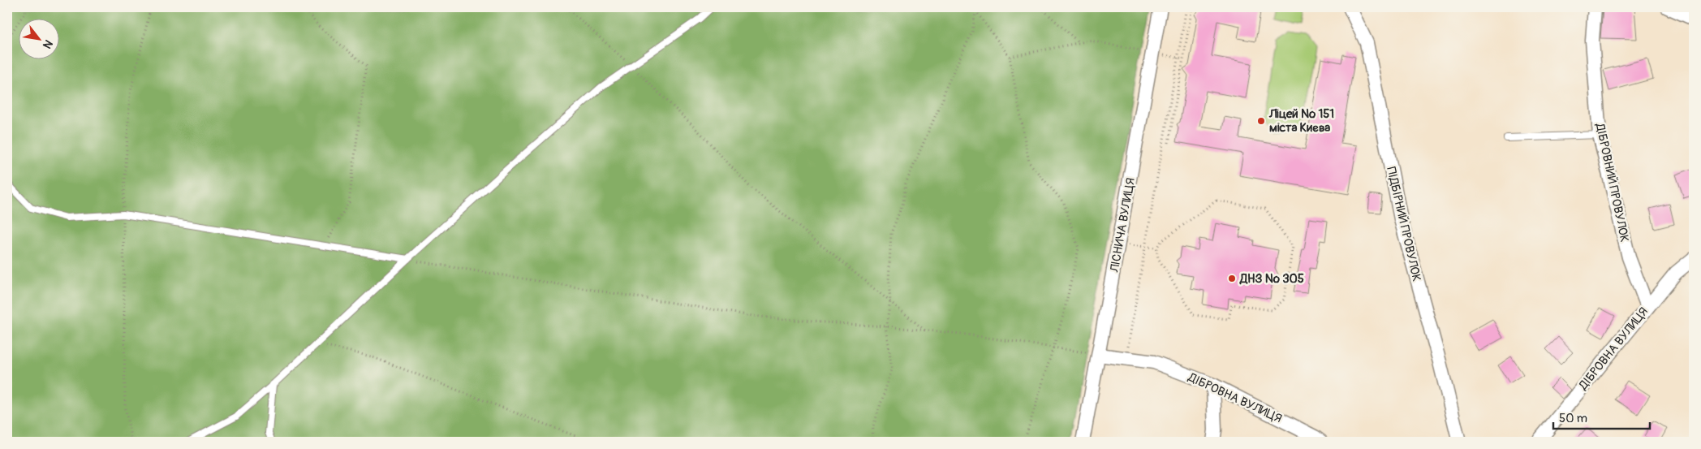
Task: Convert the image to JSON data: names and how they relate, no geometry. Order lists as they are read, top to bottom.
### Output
{
  "streets": {
    "street": [
      "ДІБРОВНИЙ ПРОВУЛОК",
      "ПІДБІРНИЙ ПРОВУЛОК",
      "ЛІСНИЧА ВУЛИЦЯ",
      "ДІБРОВНА ВУЛИЦЯ"
    ]
  },
  "crossings": [
    ["ДІБРОВНИЙ ПРОВУЛОК", "ДІБРОВНА ВУЛИЦЯ"],
    ["ЛІСНИЧА ВУЛИЦЯ", "ДІБРОВНА ВУЛИЦЯ"]
  ],
  "places": ["Ліцей № 151 міста Києва", "ДНЗ № 305"],
  "scale_bar": "50 m",
  "north": "bottom right"
}
